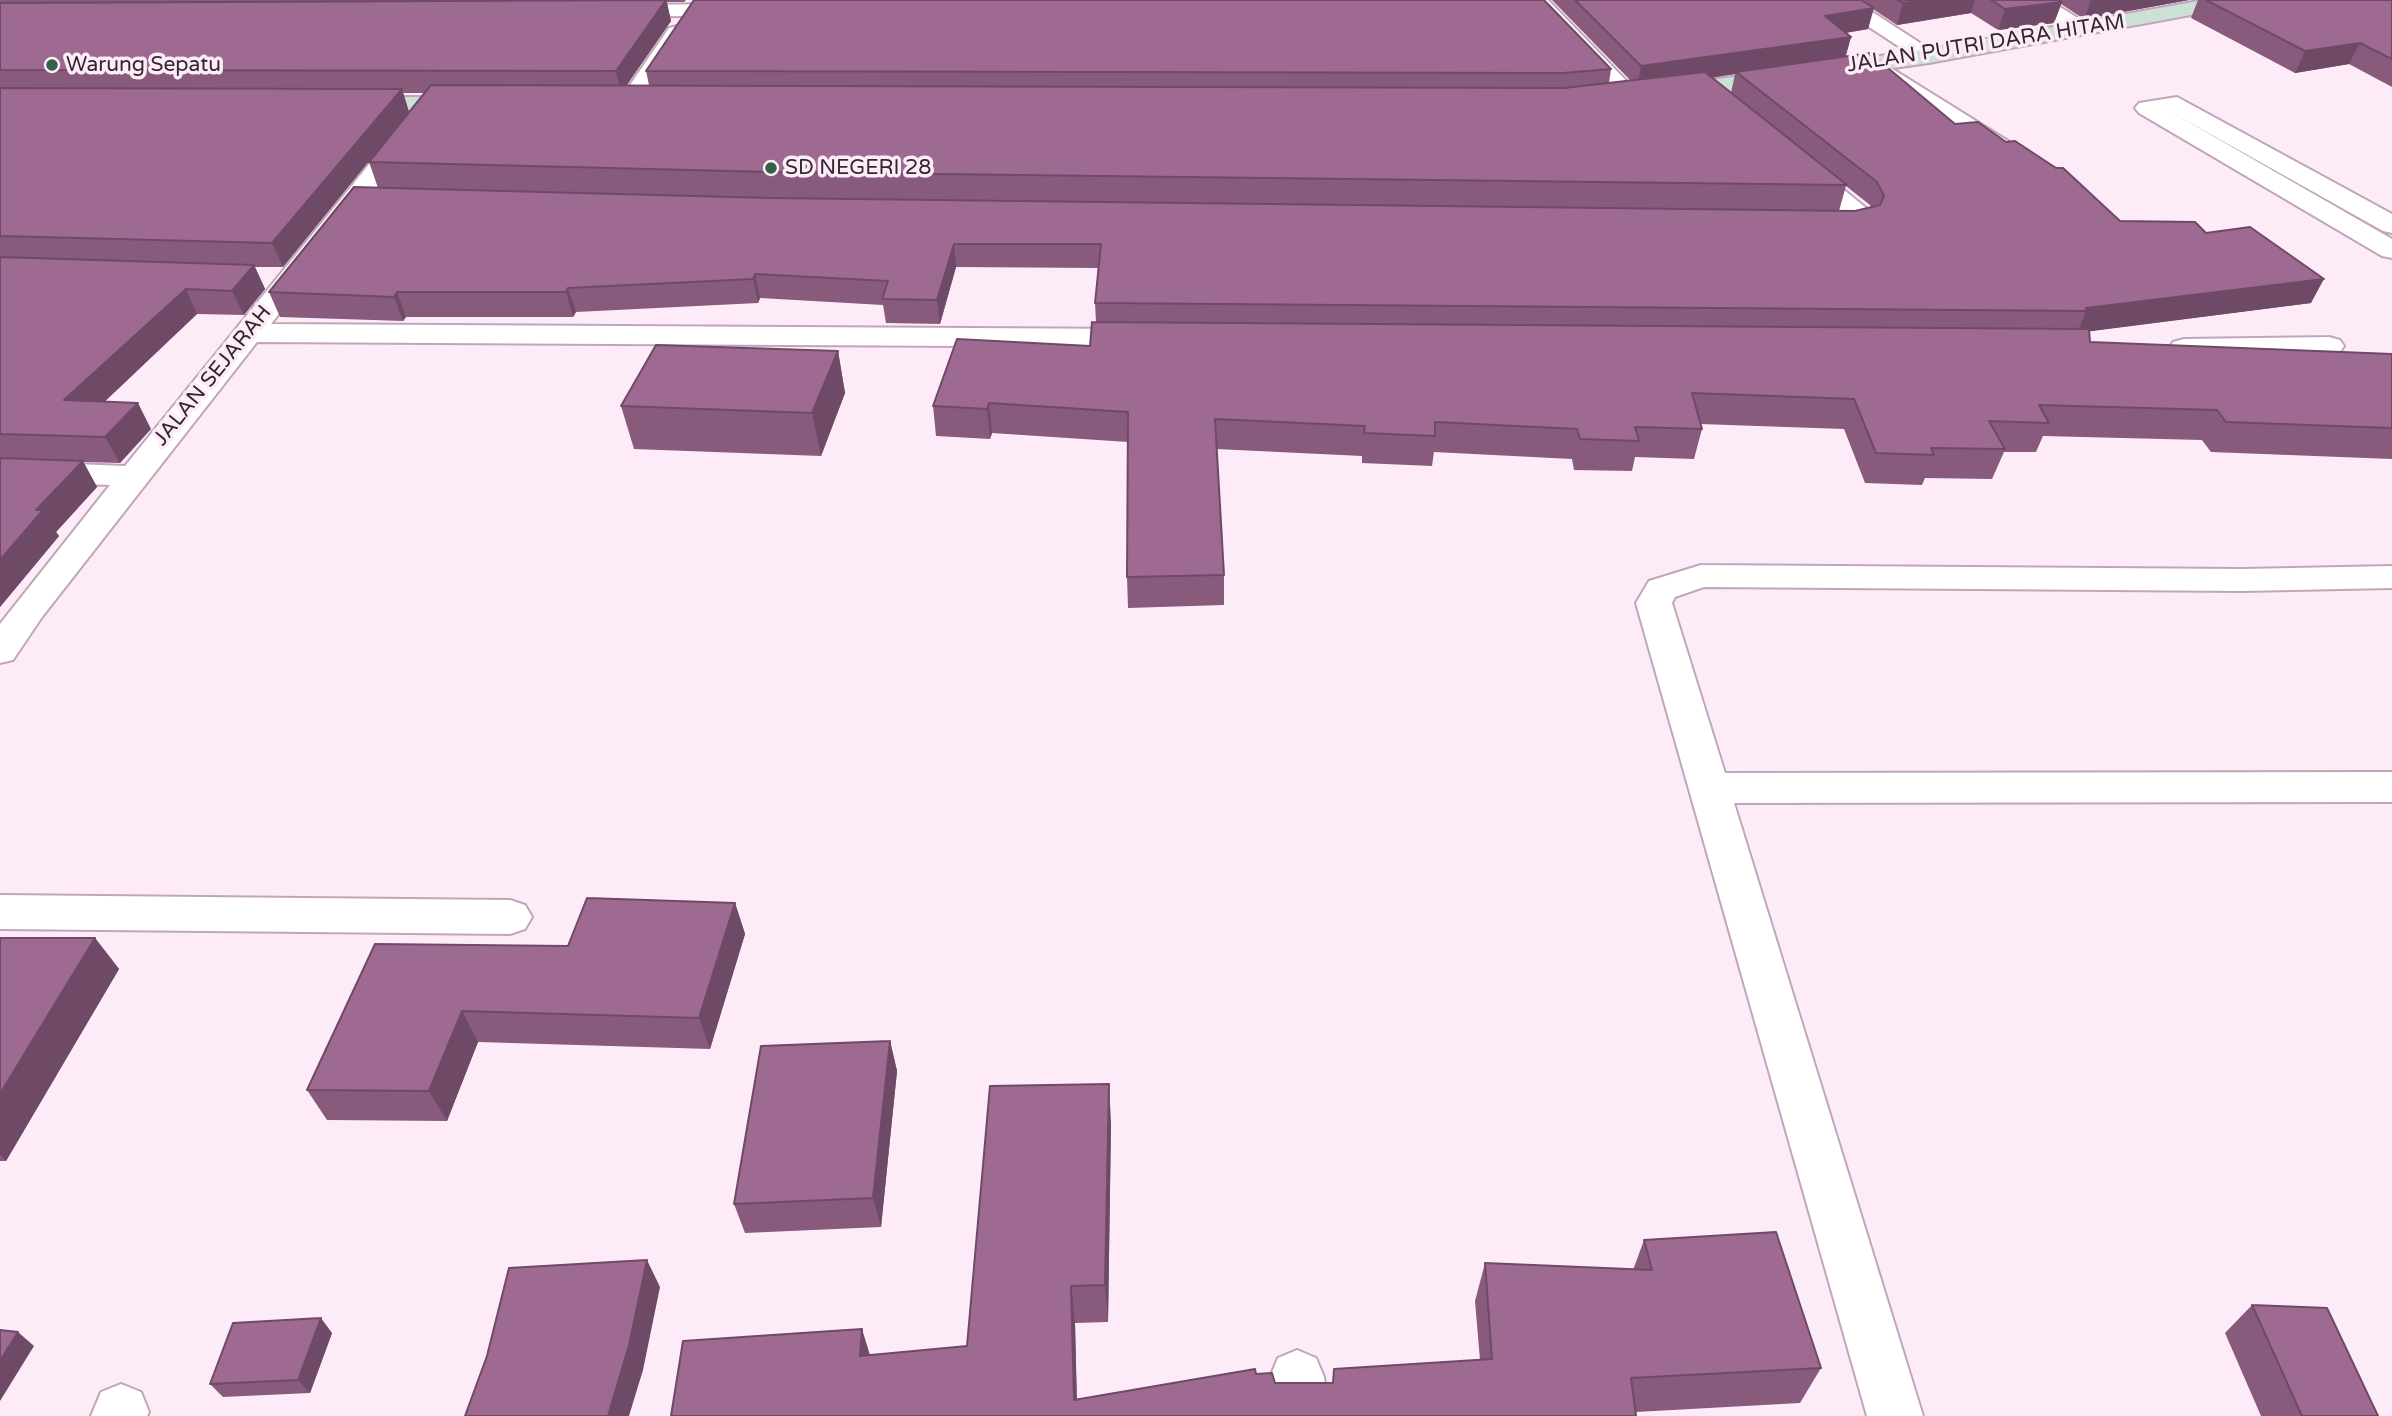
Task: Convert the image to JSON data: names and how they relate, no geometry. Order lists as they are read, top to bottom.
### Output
{
  "streets": {
    "street": ["JALAN PUTRI DARA HITAM", "JALAN SEJARAH"]
  },
  "places": ["Warung Sepatu", "SD NEGERI 28"]
}
